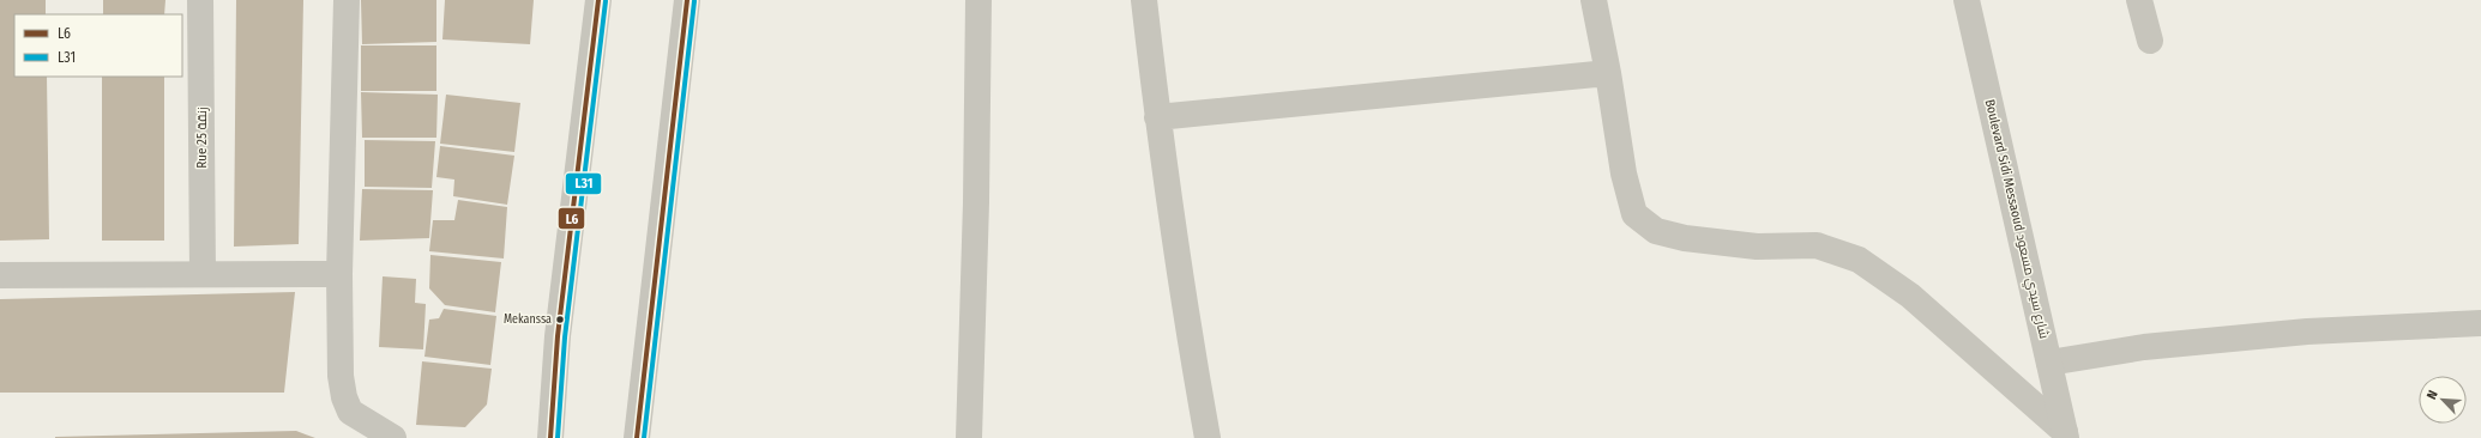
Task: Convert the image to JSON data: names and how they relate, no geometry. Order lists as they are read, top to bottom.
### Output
{
  "streets": {
    "street": ["Rue 25 زنقة", "Boulevard Sidi Messaoud شارع سيدي مسعود"]
  },
  "places": ["Mekanssa"],
  "lines": ["transit line L6", "transit line L31"],
  "legend": ["L6", "L31"],
  "north": "top left"
}
